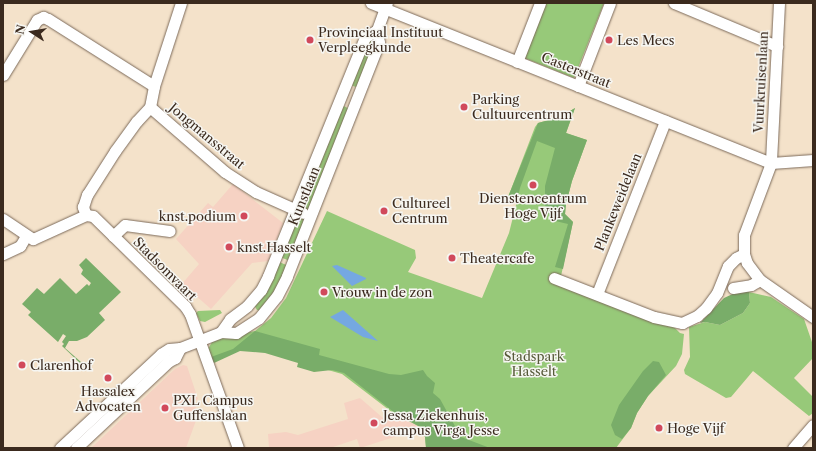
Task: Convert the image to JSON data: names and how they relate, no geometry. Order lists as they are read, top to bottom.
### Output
{
  "streets": {
    "street": [
      "Casterstraat",
      "Vuurkruisenlaan",
      "Jongmansstraat",
      "Kunstlaan",
      "Plankeweidelaan",
      "Stadsomvaart"
    ]
  },
  "crossings": [
    ["Casterstraat", "Vuurkruisenlaan"],
    ["Casterstraat", "Kunstlaan"],
    ["Casterstraat", "Plankeweidelaan"],
    ["Jongmansstraat", "Kunstlaan"],
    ["Kunstlaan", "Stadsomvaart"]
  ],
  "parks": ["Stadspark Hasselt"],
  "places": [
    "Provinciaal Instituut Verpleegkunde",
    "Les Mecs",
    "Parking Cultuurcentrum",
    "Dienstencentrum Hoge Vijf",
    "Cultureel Centrum",
    "knst.podium",
    "knst.Hasselt",
    "Theatercafe",
    "Vrouw in de zon",
    "Clarenhof",
    "Hassalex Advocaten",
    "PXL Campus Guffenslaan",
    "Jessa Ziekenhuis, campus Virga Jesse",
    "Hoge Vijf"
  ],
  "north": "left"
}
